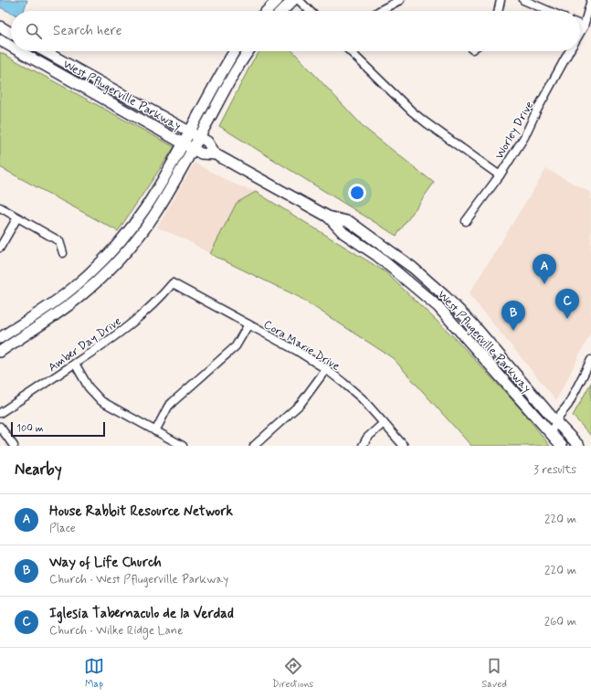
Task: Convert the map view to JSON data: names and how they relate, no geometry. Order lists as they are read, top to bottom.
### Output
{
  "streets": {
    "main road": ["West Pflugerville Parkway"],
    "street": ["Worley Drive", "Amber Day Drive", "Cora Marie Drive"]
  },
  "crossings": [
    ["Amber Day Drive", "Cora Marie Drive"]
  ],
  "scale_bar": "100 m",
  "page": {
    "search": "Search here",
    "pins": ["A", "C", "B"],
    "scale": "100 m",
    "heading": ["Nearby", "3 results"],
    "list": [
      {
        "mark": "A",
        "name": "House Rabbit Resource Network",
        "note": "Place",
        "value": "220 m"
      },
      {
        "mark": "B",
        "name": "Way of Life Church",
        "note": "Church · West Pflugerville Parkway",
        "value": "220 m"
      },
      {
        "mark": "C",
        "name": "Iglesia Tabernaculo de la Verdad",
        "note": "Church · Wilke Ridge Lane",
        "value": "260 m"
      }
    ],
    "nav": ["Map", "Directions", "Saved"]
  }
}
